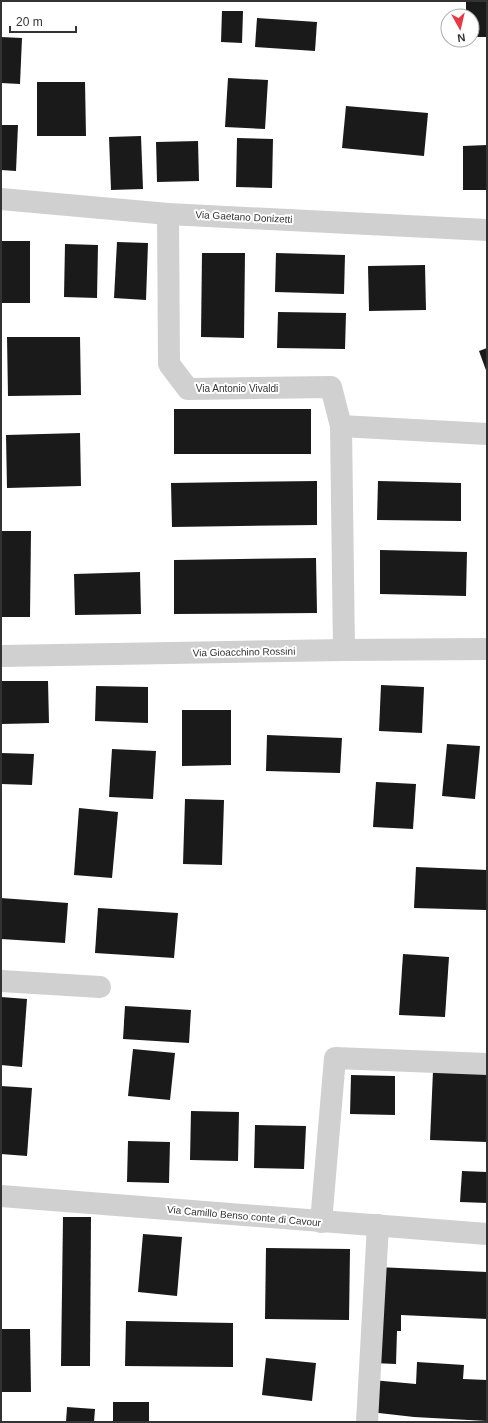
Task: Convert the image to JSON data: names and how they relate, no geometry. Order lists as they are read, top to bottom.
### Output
{
  "streets": {
    "street": [
      "Via Gaetano Donizetti",
      "Via Antonio Vivaldi",
      "Via Gioacchino Rossini",
      "Via Camillo Benso conte di Cavour"
    ]
  },
  "crossings": [
    ["Via Gaetano Donizetti", "Via Antonio Vivaldi"],
    ["Via Antonio Vivaldi", "Via Gioacchino Rossini"]
  ],
  "scale_bar": "20 m",
  "north": "bottom"
}
